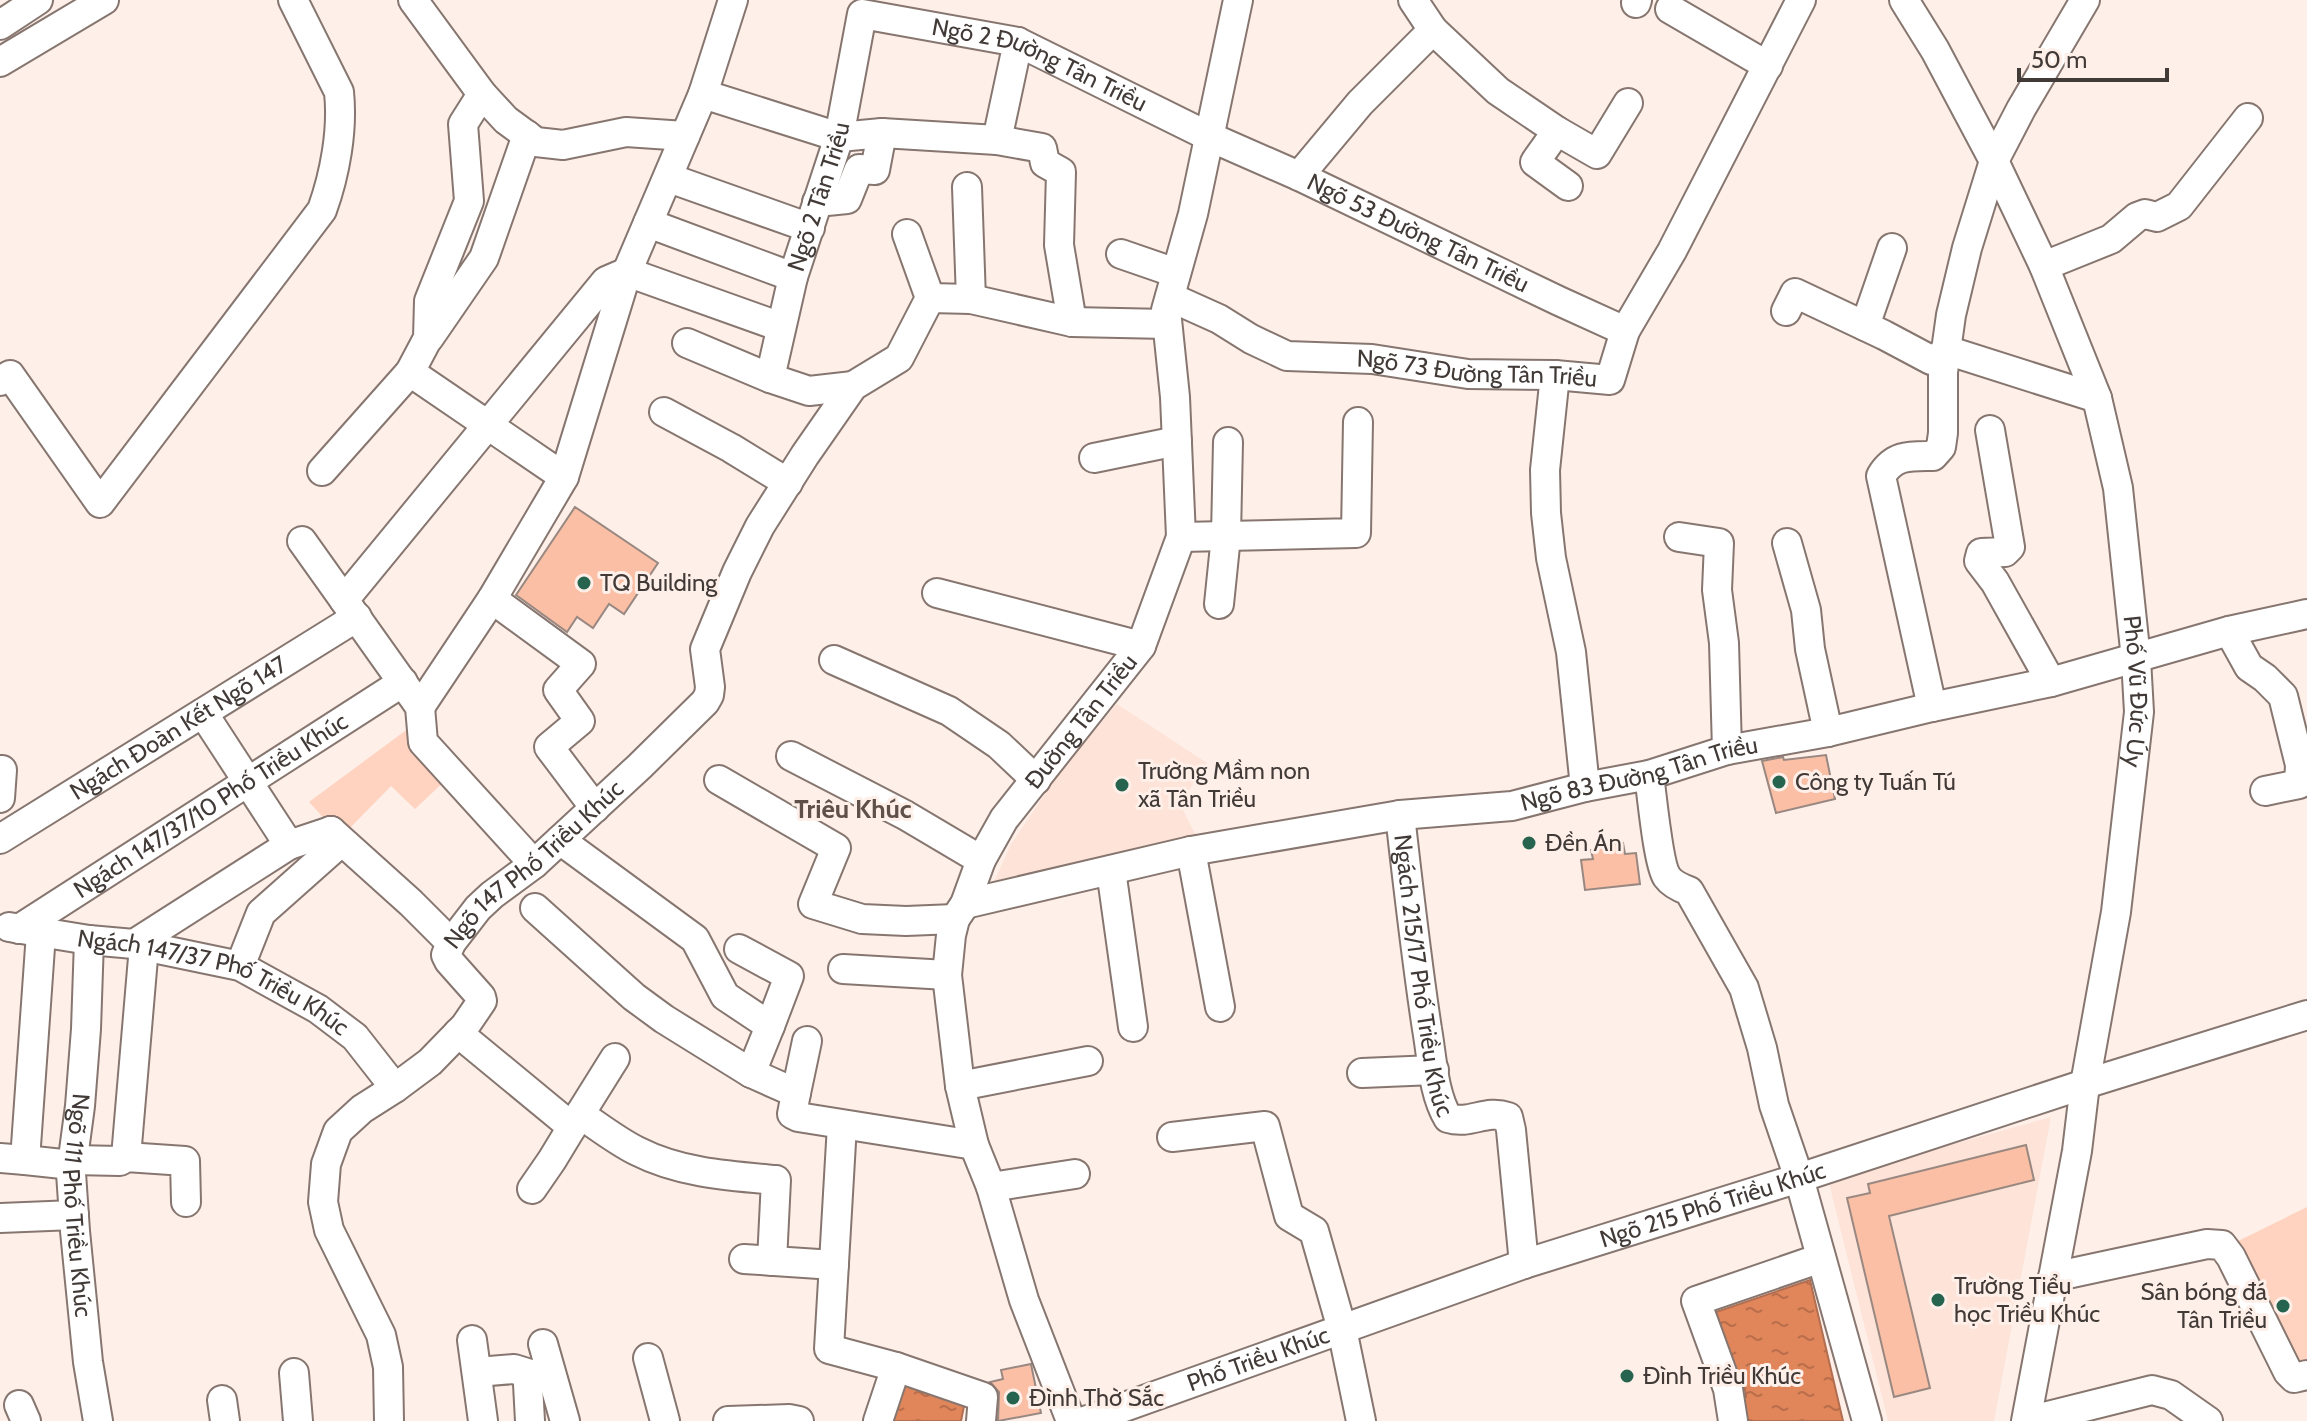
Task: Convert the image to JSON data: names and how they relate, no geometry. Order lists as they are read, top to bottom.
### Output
{
  "streets": {
    "street": [
      "Ngõ 2 Đường Tân Triều",
      "Ngõ 2 Tân Triều",
      "Ngõ 53 Đường Tân Triều",
      "Ngõ 73 Đường Tân Triều",
      "Phố Vũ Đức Úy",
      "Đường Tân Triều",
      "Ngách Đoàn Kết Ngõ 147",
      "Ngõ 83 Đường Tân Triều",
      "Ngách 147/37/10 Phố Triều Khúc",
      "Ngõ 147 Phố Triều Khúc",
      "Ngách 215/17 Phố Triều Khúc",
      "Ngách 147/37 Phố Triều Khúc",
      "Ngõ 111 Phố Triều Khúc",
      "Ngõ 215 Phố Triều Khúc",
      "Phố Triều Khúc"
    ]
  },
  "crossings": [
    ["Ngõ 2 Đường Tân Triều", "Ngõ 2 Tân Triều"],
    ["Ngõ 2 Đường Tân Triều", "Ngõ 53 Đường Tân Triều"],
    ["Ngõ 2 Đường Tân Triều", "Đường Tân Triều"],
    ["Ngõ 53 Đường Tân Triều", "Ngõ 73 Đường Tân Triều"],
    ["Ngõ 53 Đường Tân Triều", "Đường Tân Triều"],
    ["Ngõ 73 Đường Tân Triều", "Đường Tân Triều"],
    ["Phố Vũ Đức Úy", "Ngõ 83 Đường Tân Triều"],
    ["Phố Vũ Đức Úy", "Ngõ 215 Phố Triều Khúc"],
    ["Đường Tân Triều", "Ngõ 83 Đường Tân Triều"],
    ["Ngõ 83 Đường Tân Triều", "Ngách 215/17 Phố Triều Khúc"],
    ["Ngách 147/37/10 Phố Triều Khúc", "Ngách 147/37 Phố Triều Khúc"],
    ["Ngõ 147 Phố Triều Khúc", "Ngách 147/37 Phố Triều Khúc"],
    ["Ngách 215/17 Phố Triều Khúc", "Ngõ 215 Phố Triều Khúc"],
    ["Ngách 147/37 Phố Triều Khúc", "Ngõ 111 Phố Triều Khúc"],
    ["Ngõ 215 Phố Triều Khúc", "Phố Triều Khúc"]
  ],
  "districts": ["Triêu Khúc"],
  "places": [
    "TQ Building",
    "Công ty Tuấn Tú",
    "Trường Mầm non xã Tân Triều",
    "Đền Án",
    "Trường Tiểu học Triều Khúc",
    "Sân bóng đá Tân Triều",
    "Đình Triều Khúc",
    "Đình Thờ Sắc"
  ],
  "scale_bar": "50 m"
}
